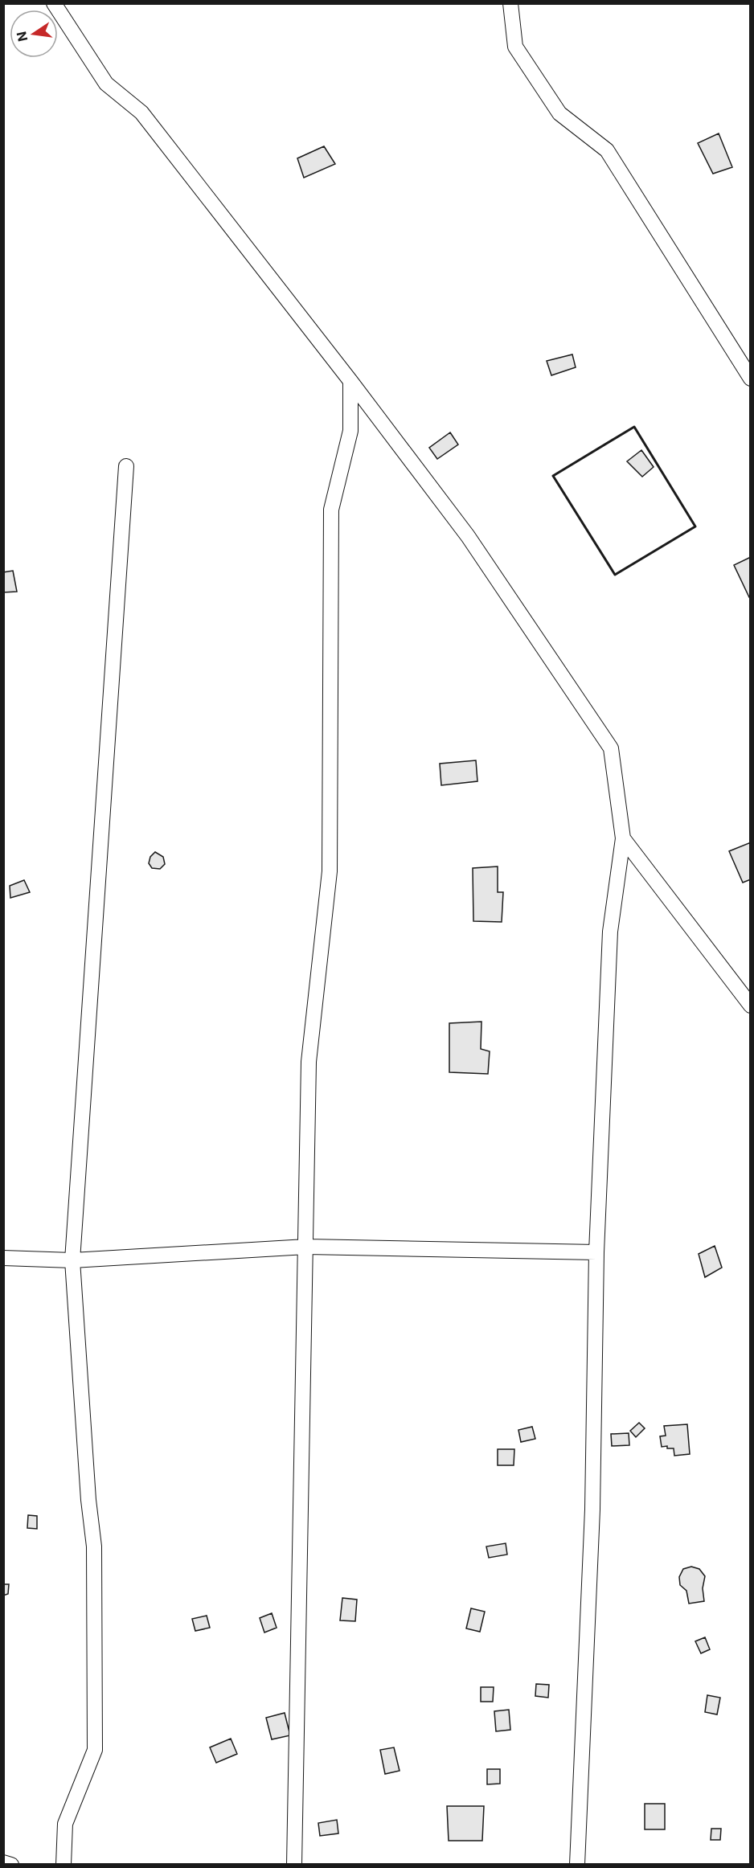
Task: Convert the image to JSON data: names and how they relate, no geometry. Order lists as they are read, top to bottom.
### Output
{
  "north": "left"
}
